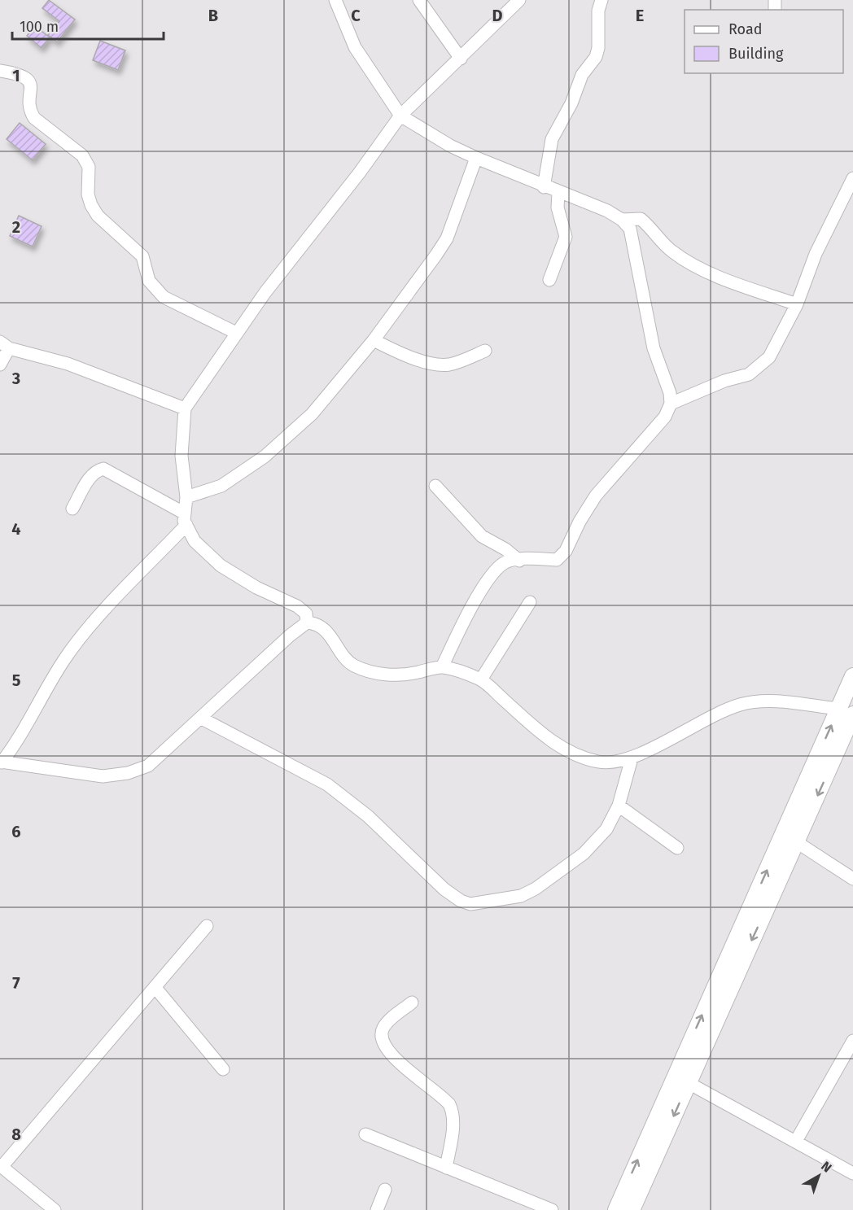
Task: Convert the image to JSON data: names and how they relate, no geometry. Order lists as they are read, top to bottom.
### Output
{
  "legend": ["Road", "Building"],
  "scale_bar": "100 m",
  "north": "top right",
  "grid": {
    "columns": [
      "B",
      "C",
      "D",
      "E"
    ],
    "rows": [
      "1",
      "2",
      "3",
      "4",
      "5",
      "6",
      "7",
      "8"
    ]
  }
}
